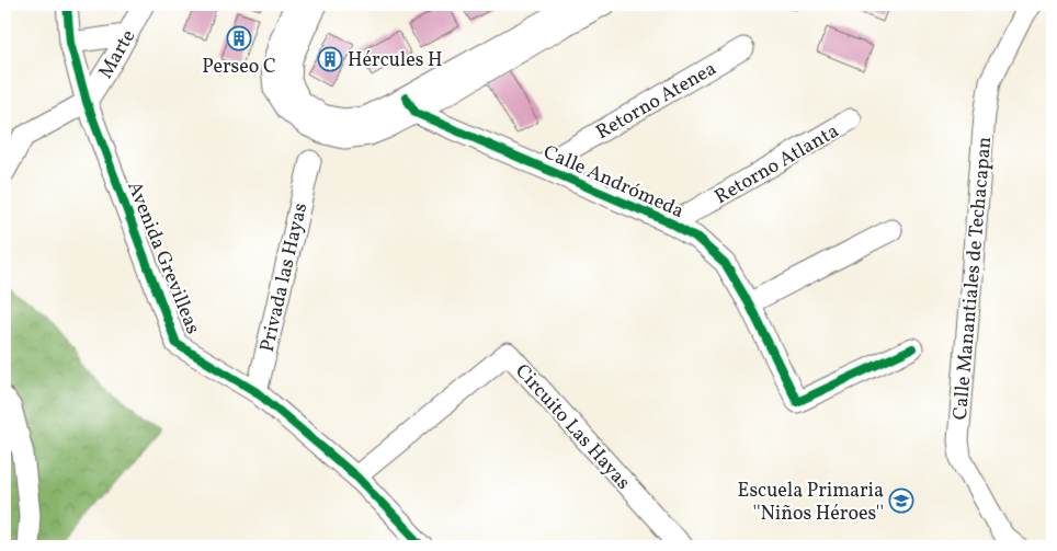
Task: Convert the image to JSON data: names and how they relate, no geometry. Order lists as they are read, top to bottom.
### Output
{
  "streets": {
    "street": [
      "Marte",
      "Retorno Atenea",
      "Retorno Atlanta",
      "Calle Andrómeda",
      "Avenida Grevilleas",
      "Privada las Hayas",
      "Calle Manantiales de Techacapan",
      "Circuito Las Hayas"
    ]
  },
  "crossings": [
    ["Marte", "Avenida Grevilleas"],
    ["Retorno Atenea", "Calle Andrómeda"],
    ["Retorno Atlanta", "Calle Andrómeda"],
    ["Avenida Grevilleas", "Privada las Hayas"],
    ["Avenida Grevilleas", "Circuito Las Hayas"]
  ],
  "places": {
    "building": ["Perseo C", "Hércules H"],
    "school or university": ["Escuela Primaria ''Niños Héroes''"]
  }
}
